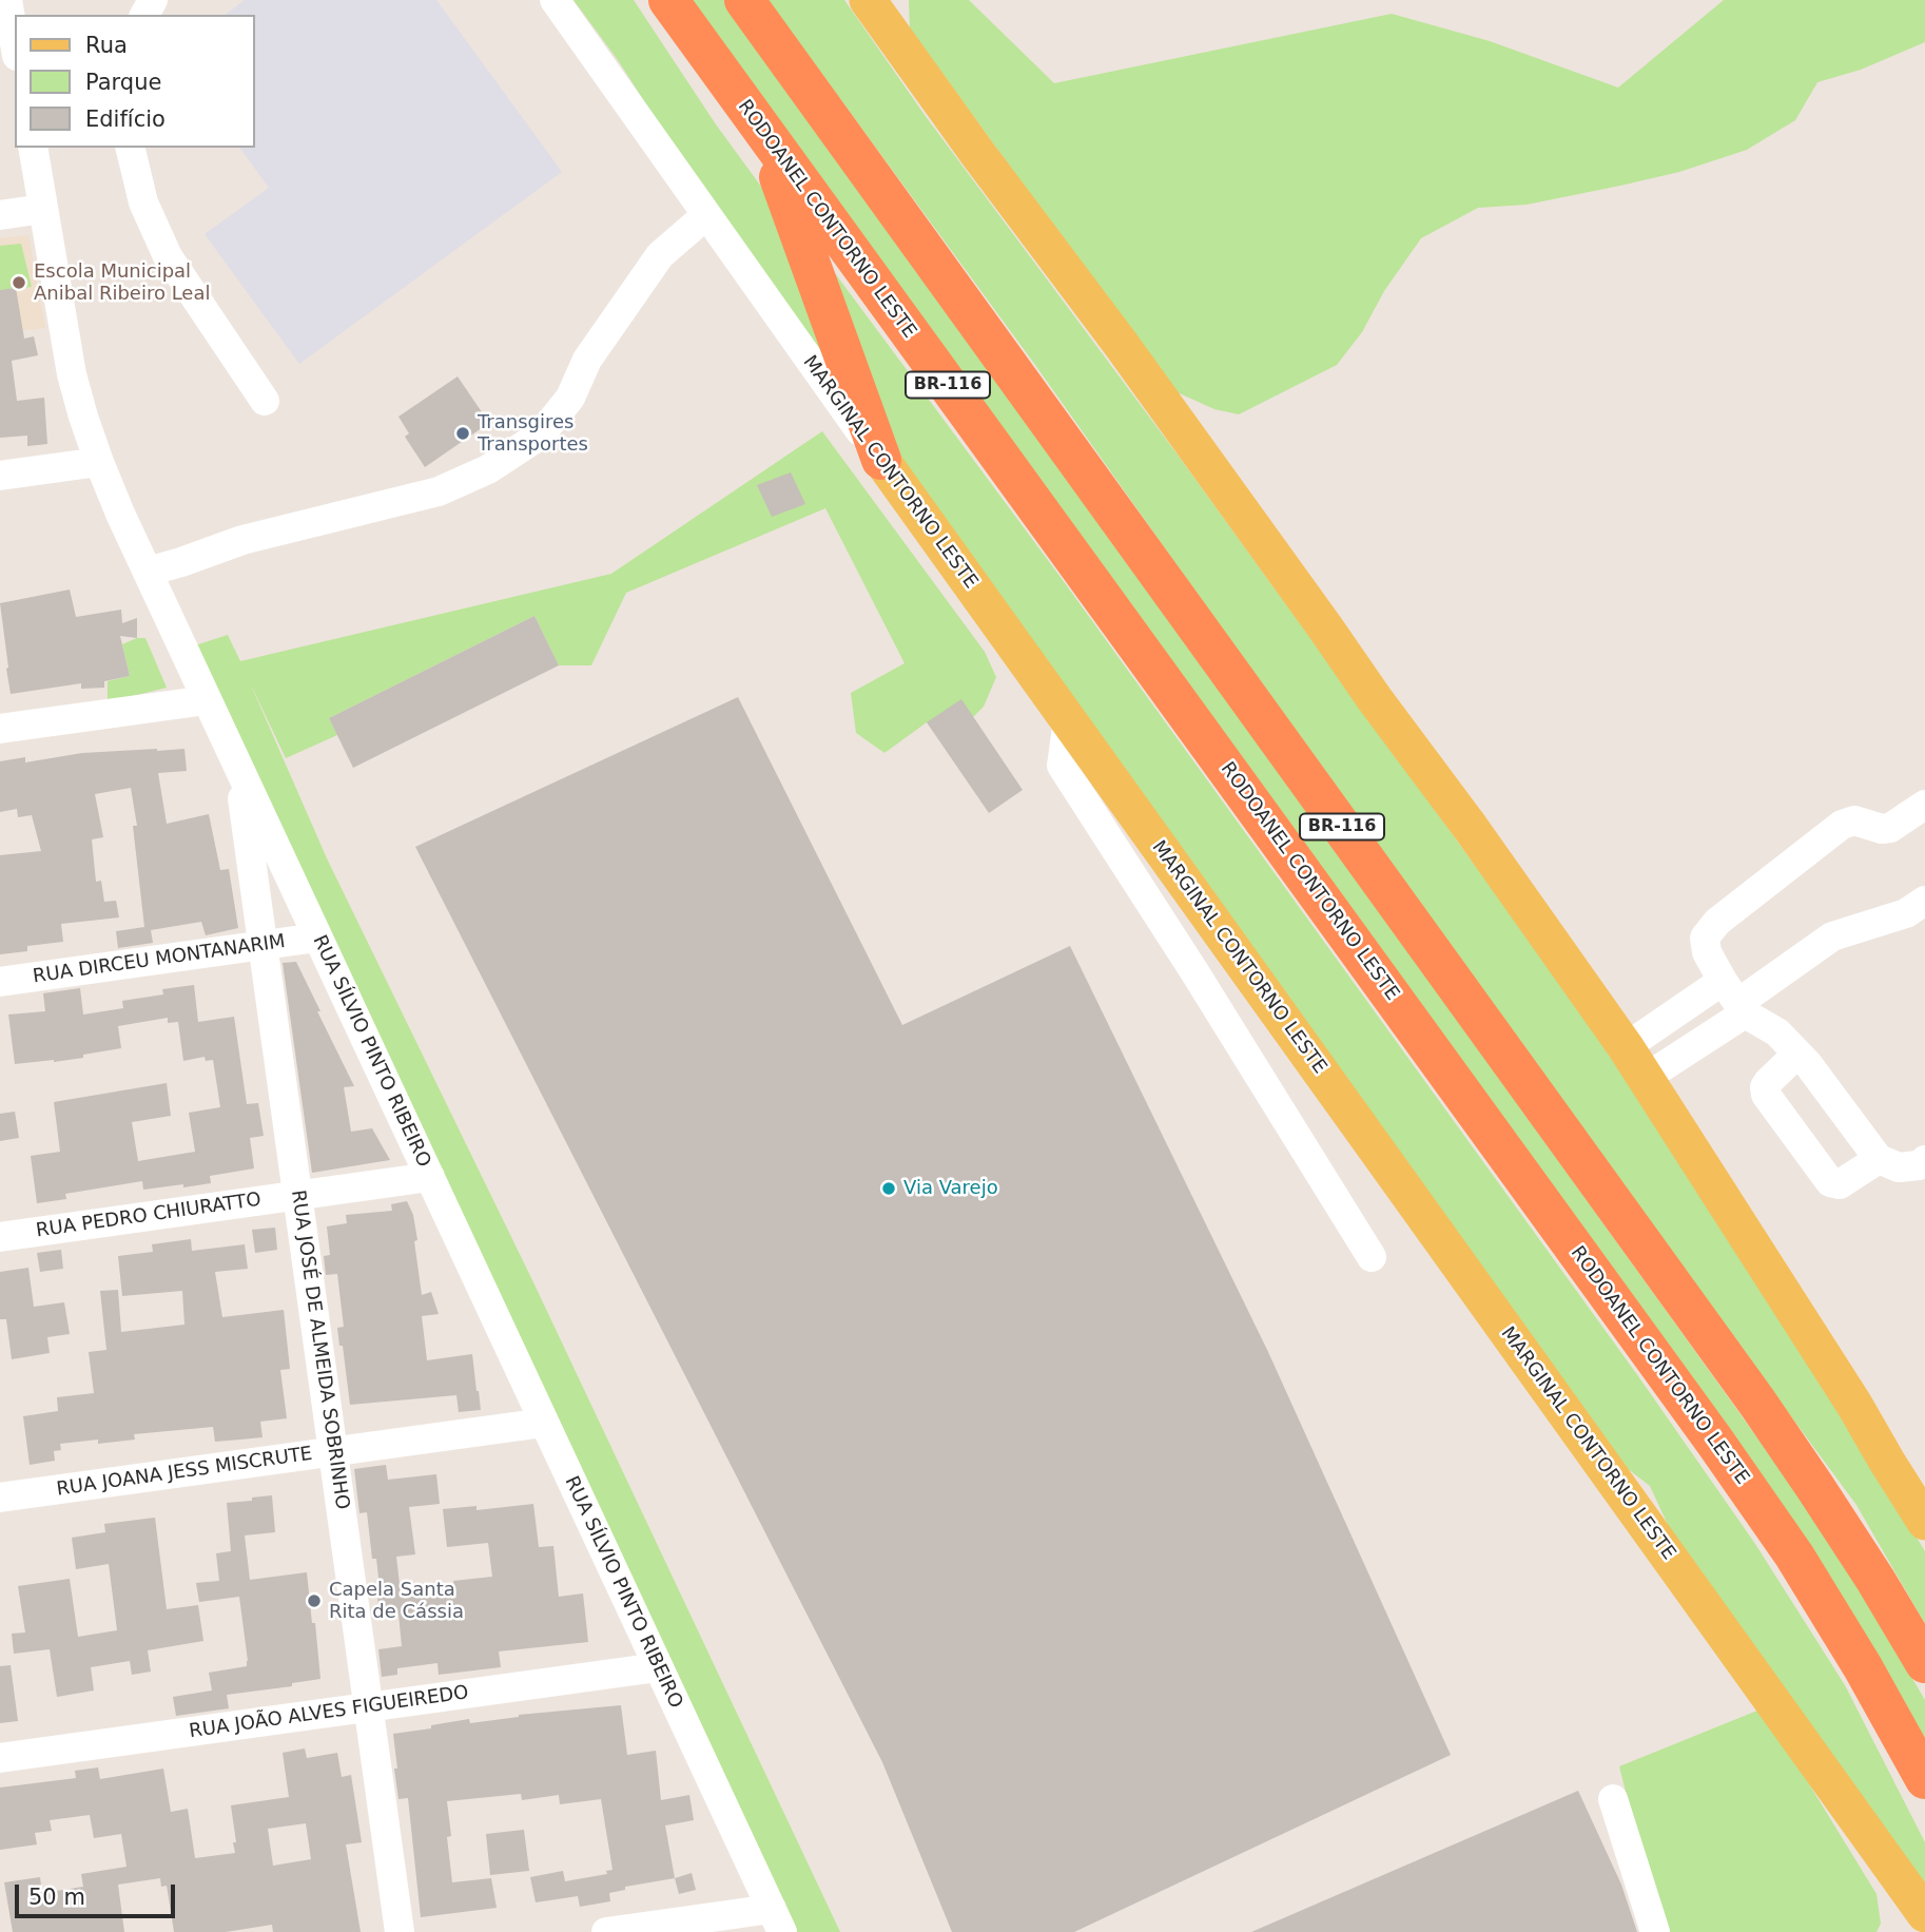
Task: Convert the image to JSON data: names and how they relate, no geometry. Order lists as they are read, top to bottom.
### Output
{
  "streets": {
    "highway": ["RODOANEL CONTORNO LESTE", "BR-116"],
    "main road": ["MARGINAL CONTORNO LESTE"],
    "street": [
      "RUA DIRCEU MONTANARIM",
      "RUA SÍLVIO PINTO RIBEIRO",
      "RUA PEDRO CHIURATTO",
      "RUA JOSÉ DE ALMEIDA SOBRINHO",
      "RUA JOANA JESS MISCRUTE",
      "RUA JOÃO ALVES FIGUEIREDO"
    ]
  },
  "crossings": [
    ["RUA DIRCEU MONTANARIM", "RUA SÍLVIO PINTO RIBEIRO"],
    ["RUA DIRCEU MONTANARIM", "RUA JOSÉ DE ALMEIDA SOBRINHO"],
    ["RUA SÍLVIO PINTO RIBEIRO", "RUA PEDRO CHIURATTO"],
    ["RUA SÍLVIO PINTO RIBEIRO", "RUA JOSÉ DE ALMEIDA SOBRINHO"],
    ["RUA SÍLVIO PINTO RIBEIRO", "RUA JOANA JESS MISCRUTE"],
    ["RUA SÍLVIO PINTO RIBEIRO", "RUA JOÃO ALVES FIGUEIREDO"],
    ["RUA PEDRO CHIURATTO", "RUA JOSÉ DE ALMEIDA SOBRINHO"],
    ["RUA JOSÉ DE ALMEIDA SOBRINHO", "RUA JOANA JESS MISCRUTE"],
    ["RUA JOSÉ DE ALMEIDA SOBRINHO", "RUA JOÃO ALVES FIGUEIREDO"]
  ],
  "places": [
    "Escola Municipal Anibal Ribeiro Leal",
    "Transgires Transportes",
    "Via Varejo",
    "Capela Santa Rita de Cássia"
  ],
  "legend": ["Rua", "Parque", "Edifício"],
  "scale_bar": "50 m"
}
